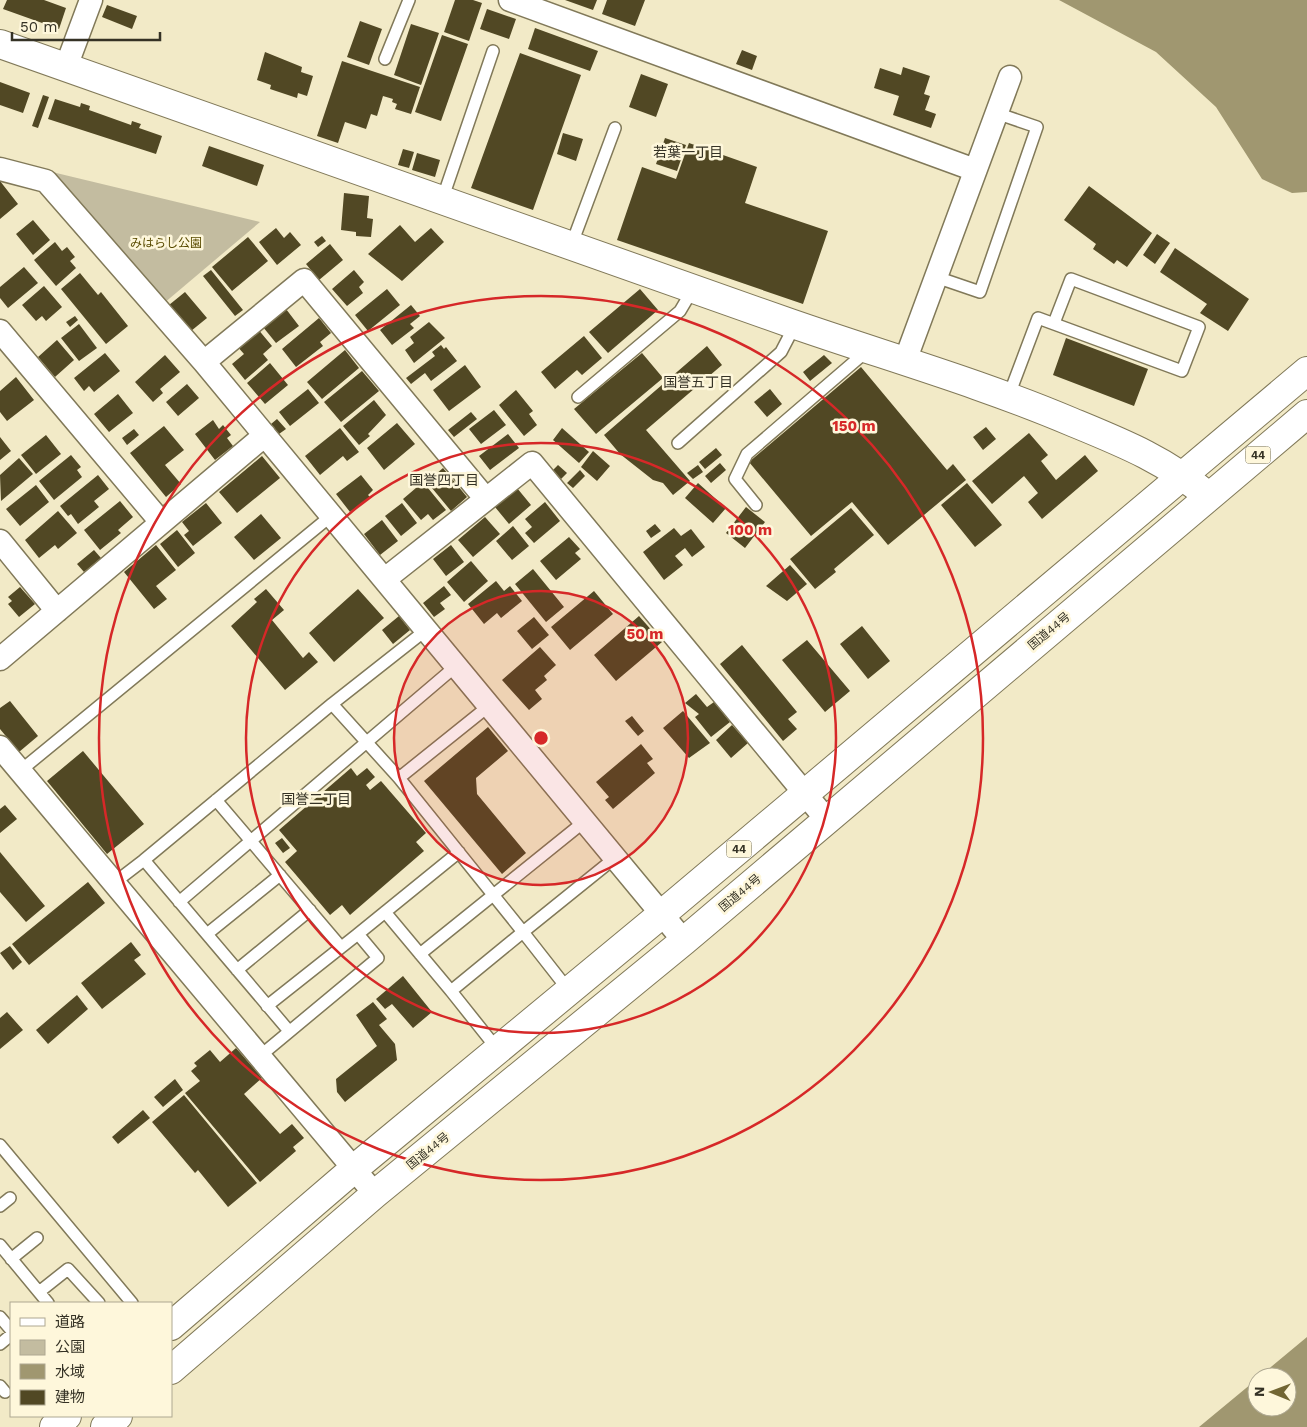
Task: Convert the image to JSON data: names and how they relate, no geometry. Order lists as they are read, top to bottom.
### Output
{
  "streets": {
    "main road": ["44", "国道44号"]
  },
  "districts": [
    "若葉一丁目",
    "国誉五丁目",
    "国誉四丁目",
    "国誉二丁目"
  ],
  "parks": ["みはらし公園"],
  "legend": [
    "道路",
    "公園",
    "水域",
    "建物"
  ],
  "scale_bar": "50 m",
  "north": "left",
  "rings": ["150 m", "100 m", "50 m"]
}
